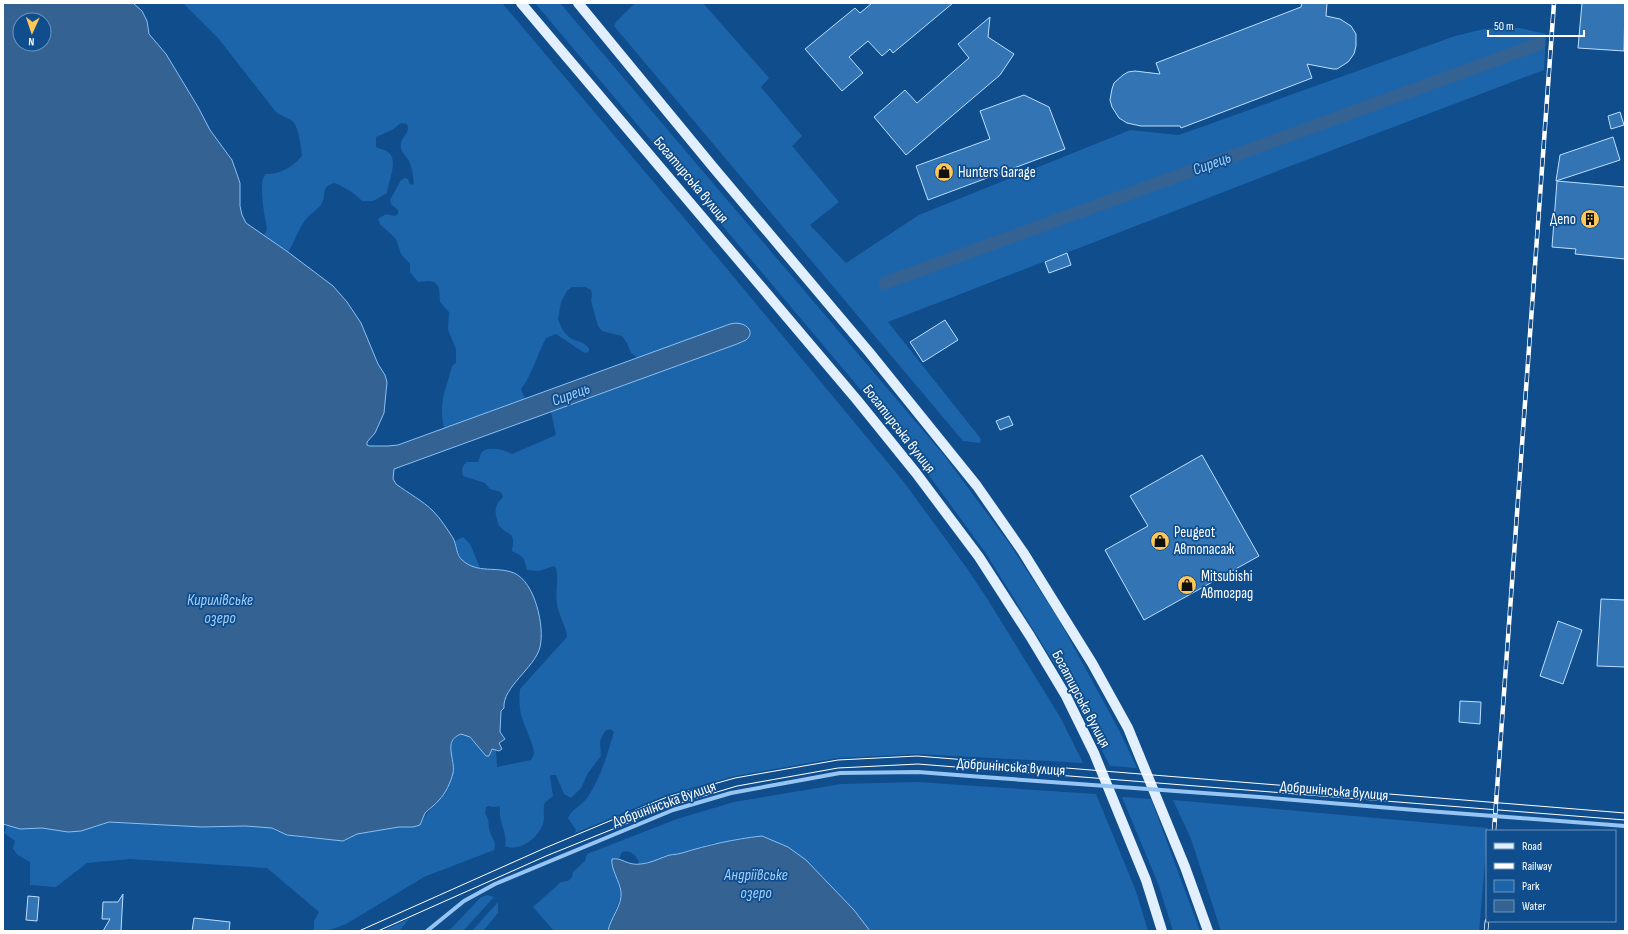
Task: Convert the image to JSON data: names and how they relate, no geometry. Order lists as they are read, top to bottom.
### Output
{
  "streets": {
    "main road": ["Богатирська вулиця"],
    "street": ["Добринінська вулиця"]
  },
  "water": ["Сирець", "Кирилівське озеро", "Андріївське озеро"],
  "places": {
    "shop": ["Hunters Garage", "Peugeot Автопасаж", "Mitsubishi Автоград"],
    "building": ["Депо"]
  },
  "legend": [
    "Road",
    "Railway",
    "Park",
    "Water"
  ],
  "scale_bar": "50 m",
  "north": "bottom"
}
